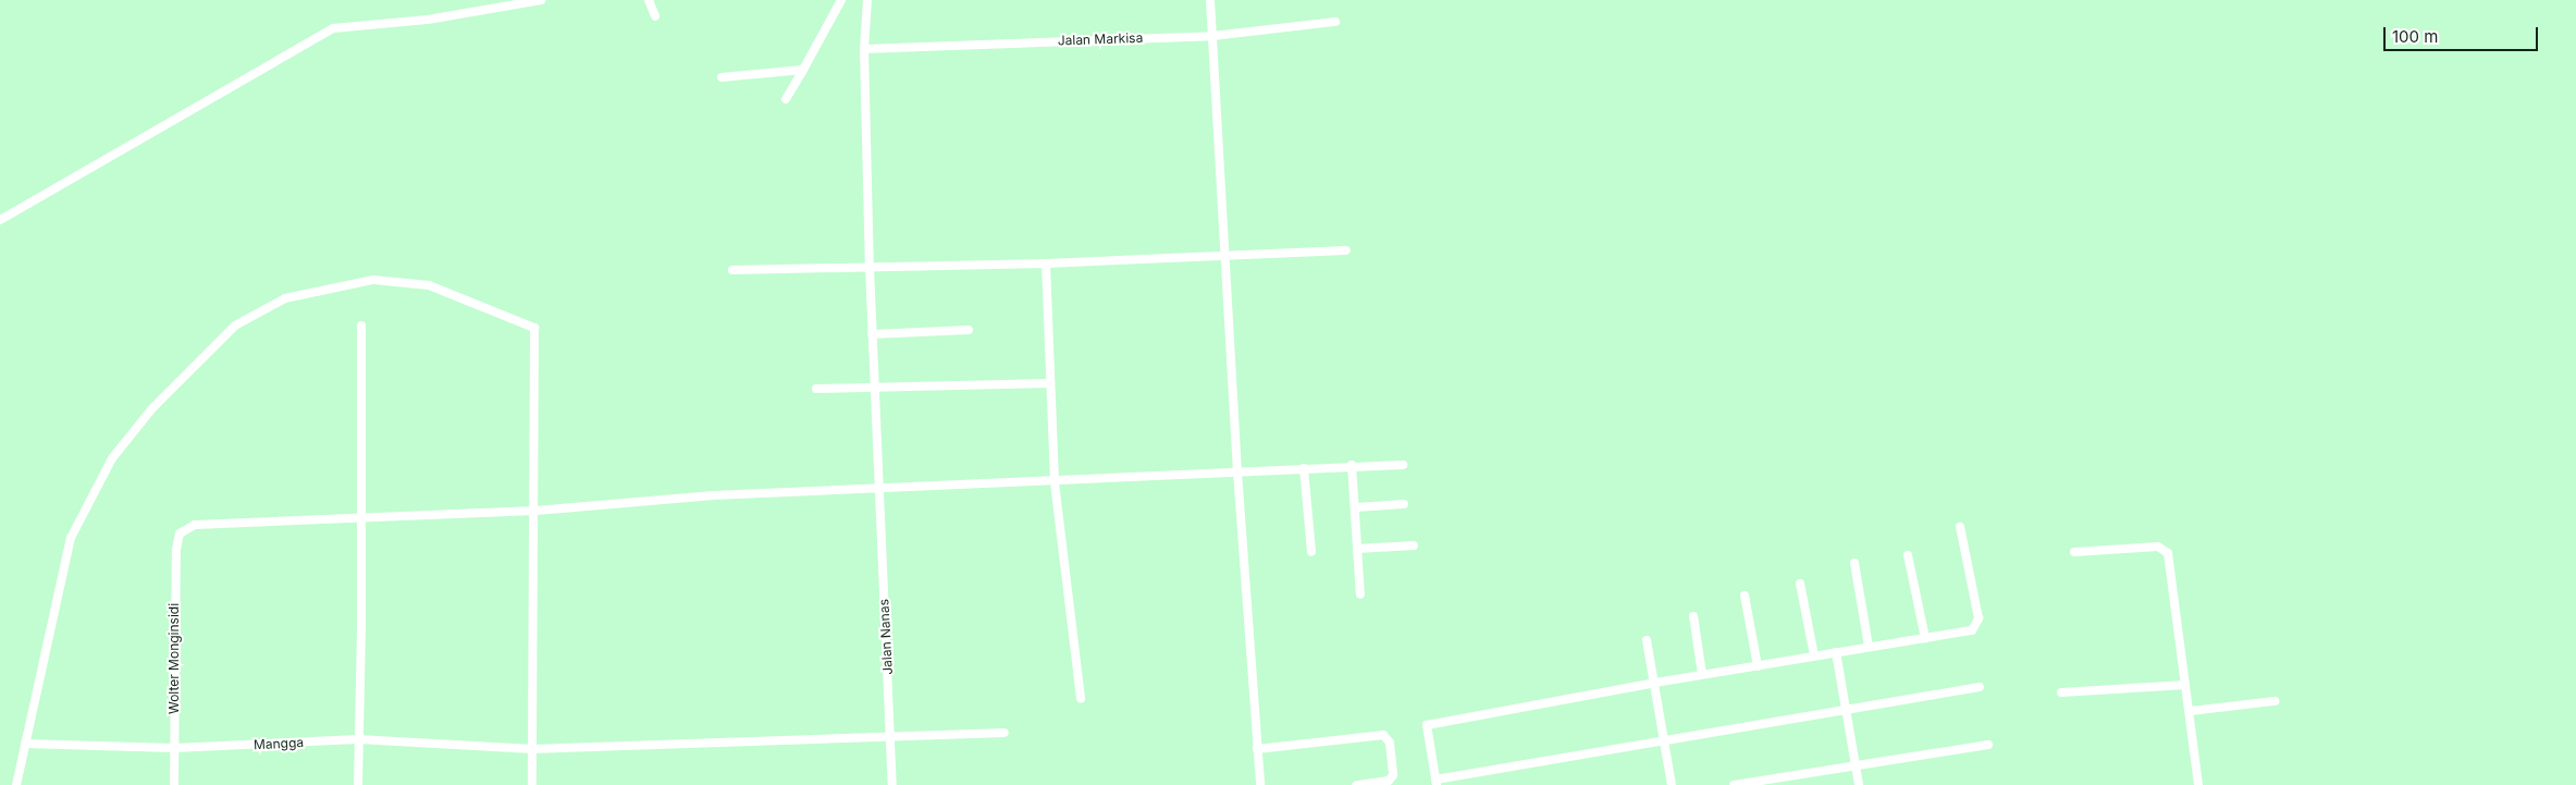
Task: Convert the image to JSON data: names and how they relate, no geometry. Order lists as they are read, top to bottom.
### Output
{
  "streets": {
    "street": [
      "Jalan Markisa",
      "Jalan Nanas",
      "Wolter Monginsidi",
      "Mangga"
    ]
  },
  "crossings": [
    ["Jalan Markisa", "Jalan Nanas"],
    ["Jalan Nanas", "Mangga"],
    ["Wolter Monginsidi", "Mangga"]
  ],
  "scale_bar": "100 m"
}
